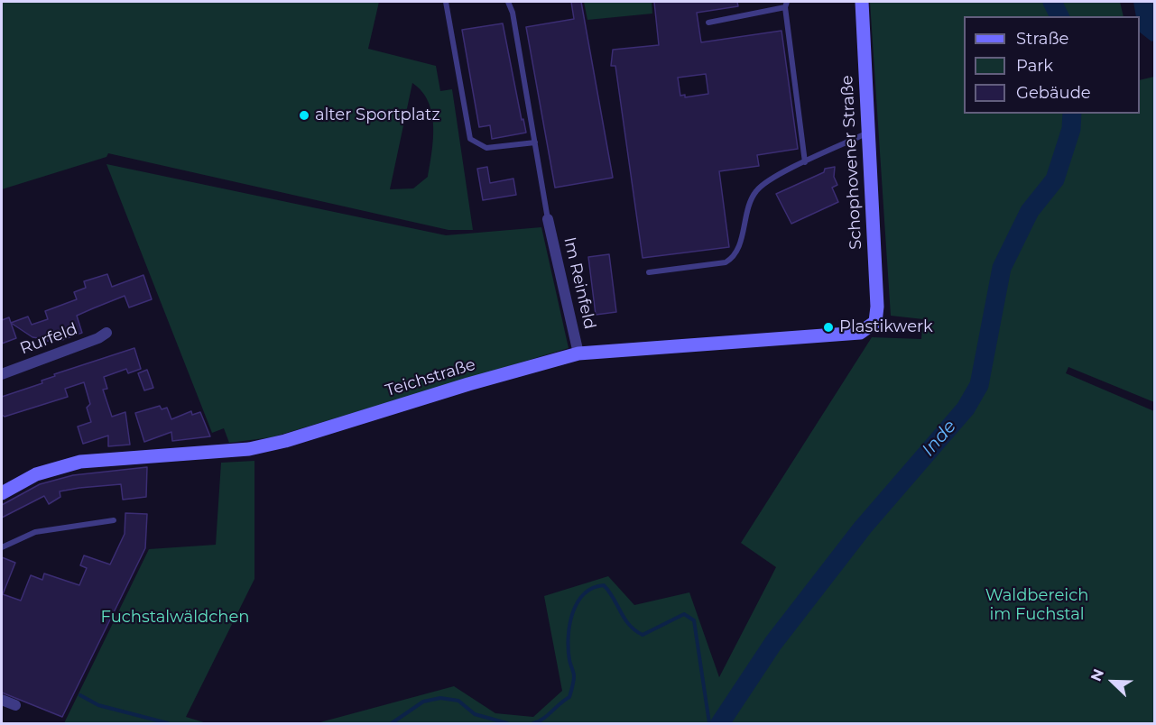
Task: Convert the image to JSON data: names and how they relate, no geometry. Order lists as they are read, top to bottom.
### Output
{
  "streets": {
    "main road": ["Schophovener Straße", "Teichstraße"],
    "street": ["Im Reinfeld", "Rurfeld"]
  },
  "crossings": [
    ["Schophovener Straße", "Teichstraße"],
    ["Im Reinfeld", "Teichstraße"]
  ],
  "water": ["Inde"],
  "parks": ["Waldbereich im Fuchstal", "Fuchstalwäldchen"],
  "places": ["alter Sportplatz", "Plastikwerk"],
  "legend": ["Straße", "Park", "Gebäude"],
  "north": "top left"
}
